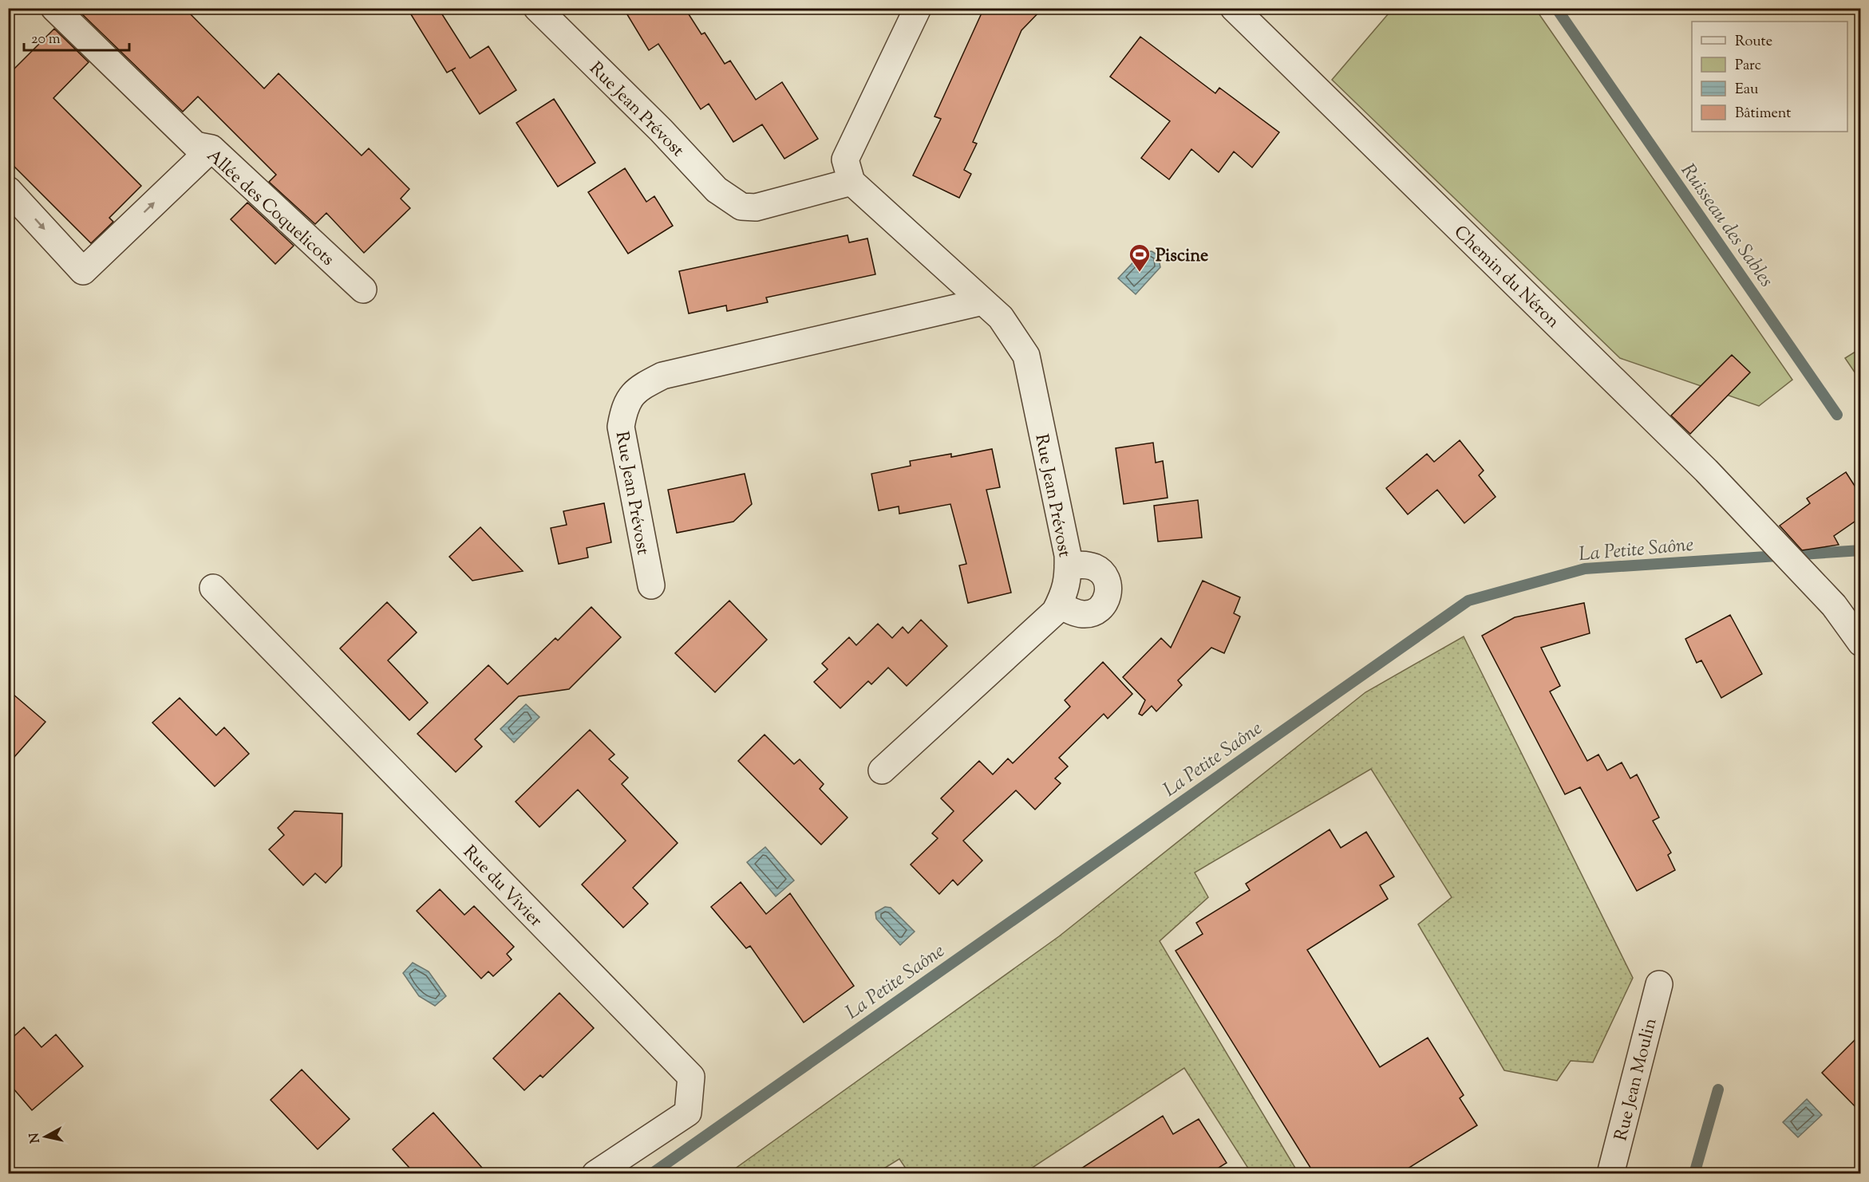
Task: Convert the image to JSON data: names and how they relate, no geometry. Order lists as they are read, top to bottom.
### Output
{
  "streets": {
    "street": [
      "Rue Jean Prévost",
      "Allée des Coquelicots",
      "Chemin du Néron",
      "Rue du Vivier",
      "Rue Jean Moulin"
    ]
  },
  "water": ["Ruisseau des Sables", "La Petite Saône"],
  "places": {
    "sports": ["Piscine"]
  },
  "legend": [
    "Route",
    "Parc",
    "Eau",
    "Bâtiment"
  ],
  "scale_bar": "20 m",
  "north": "left"
}
